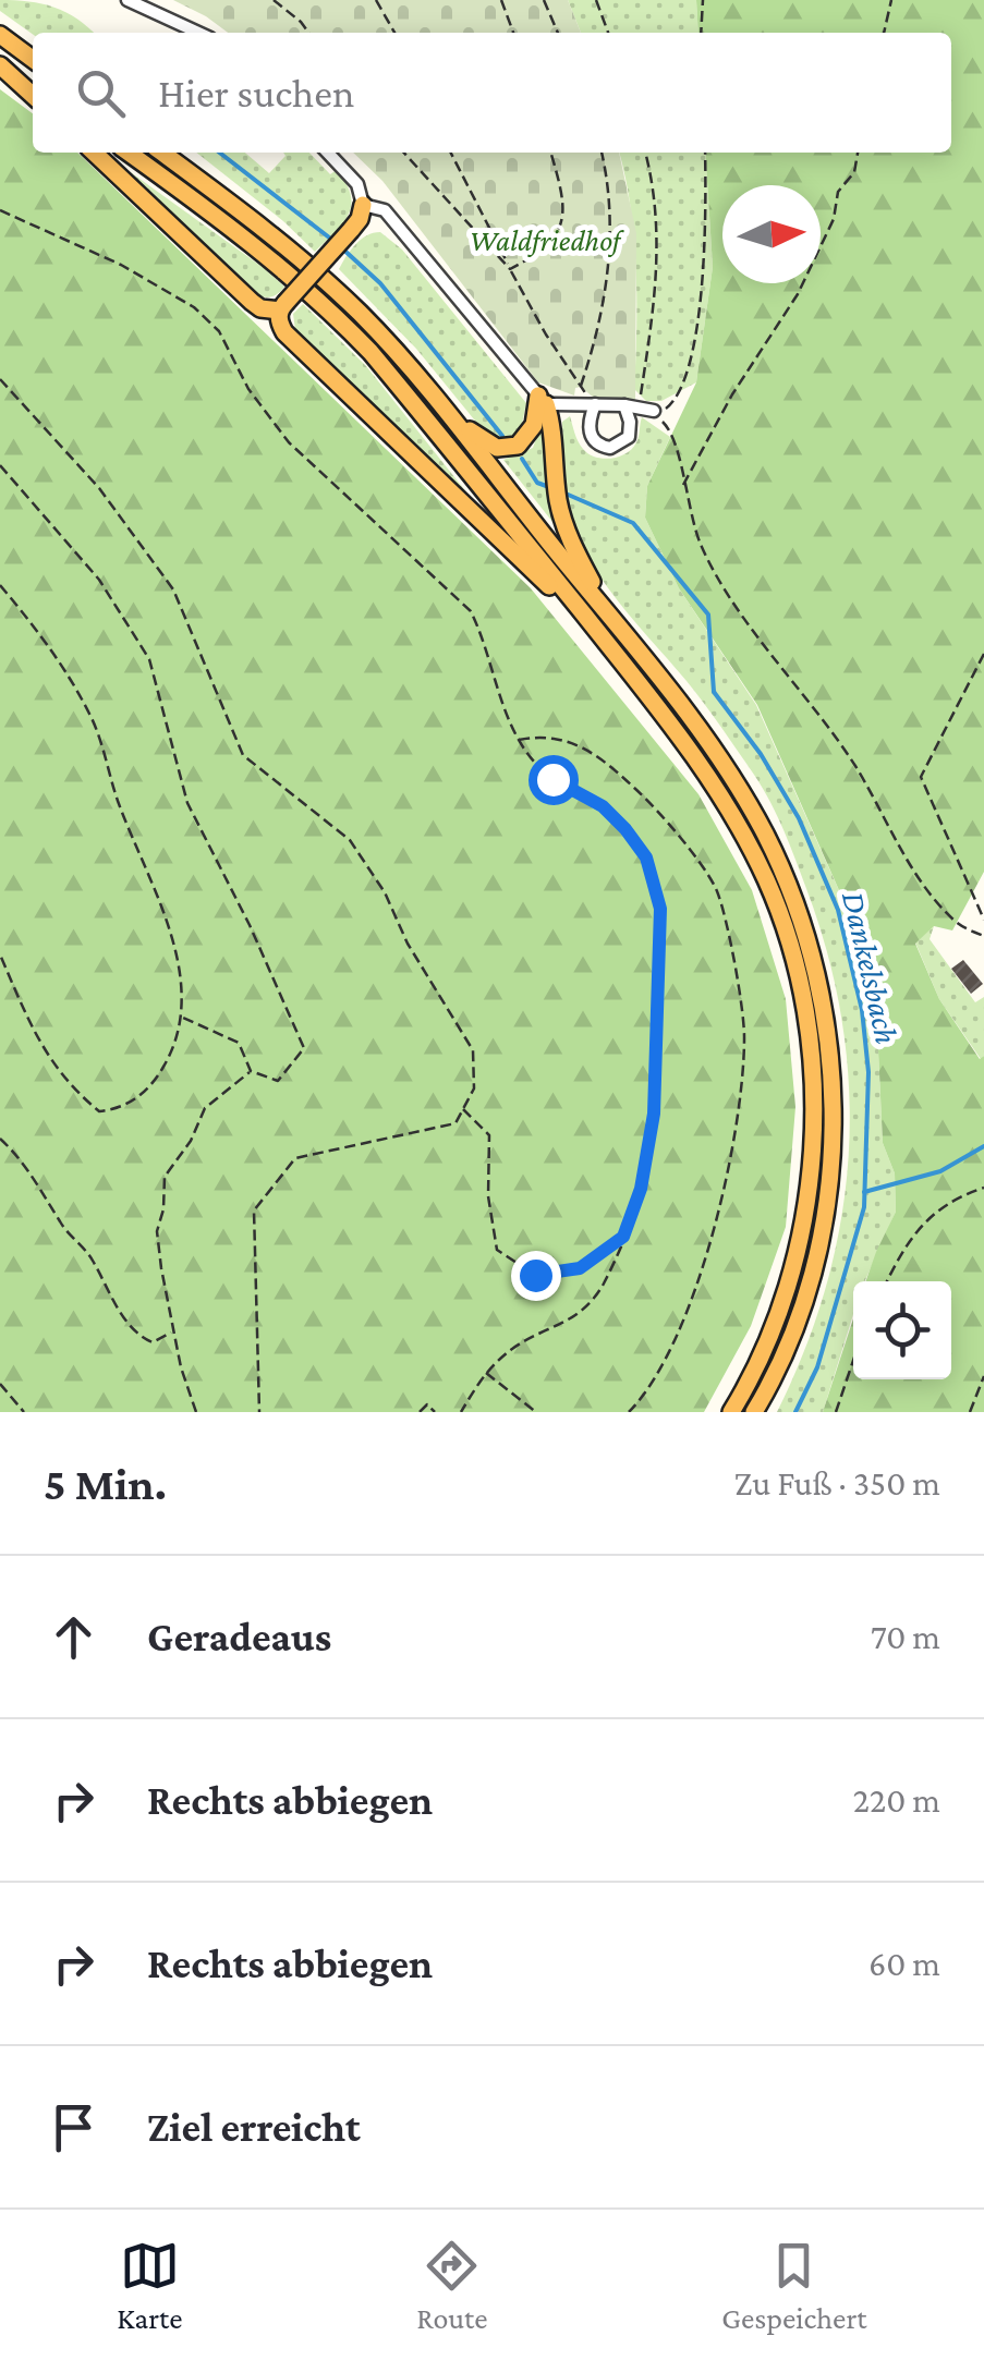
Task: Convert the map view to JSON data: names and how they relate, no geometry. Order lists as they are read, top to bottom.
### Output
{
  "water": ["Dankelsbach"],
  "parks": ["Waldfriedhof"],
  "north": "right",
  "page": {
    "search": "Hier suchen",
    "heading": ["5 Min.", "Zu Fuß · 350 m"],
    "list": [
      ["Geradeaus", "70 m"],
      ["Rechts abbiegen", "220 m"],
      ["Rechts abbiegen", "60 m"],
      "Ziel erreicht"
    ],
    "nav": ["Karte", "Route", "Gespeichert"]
  }
}
